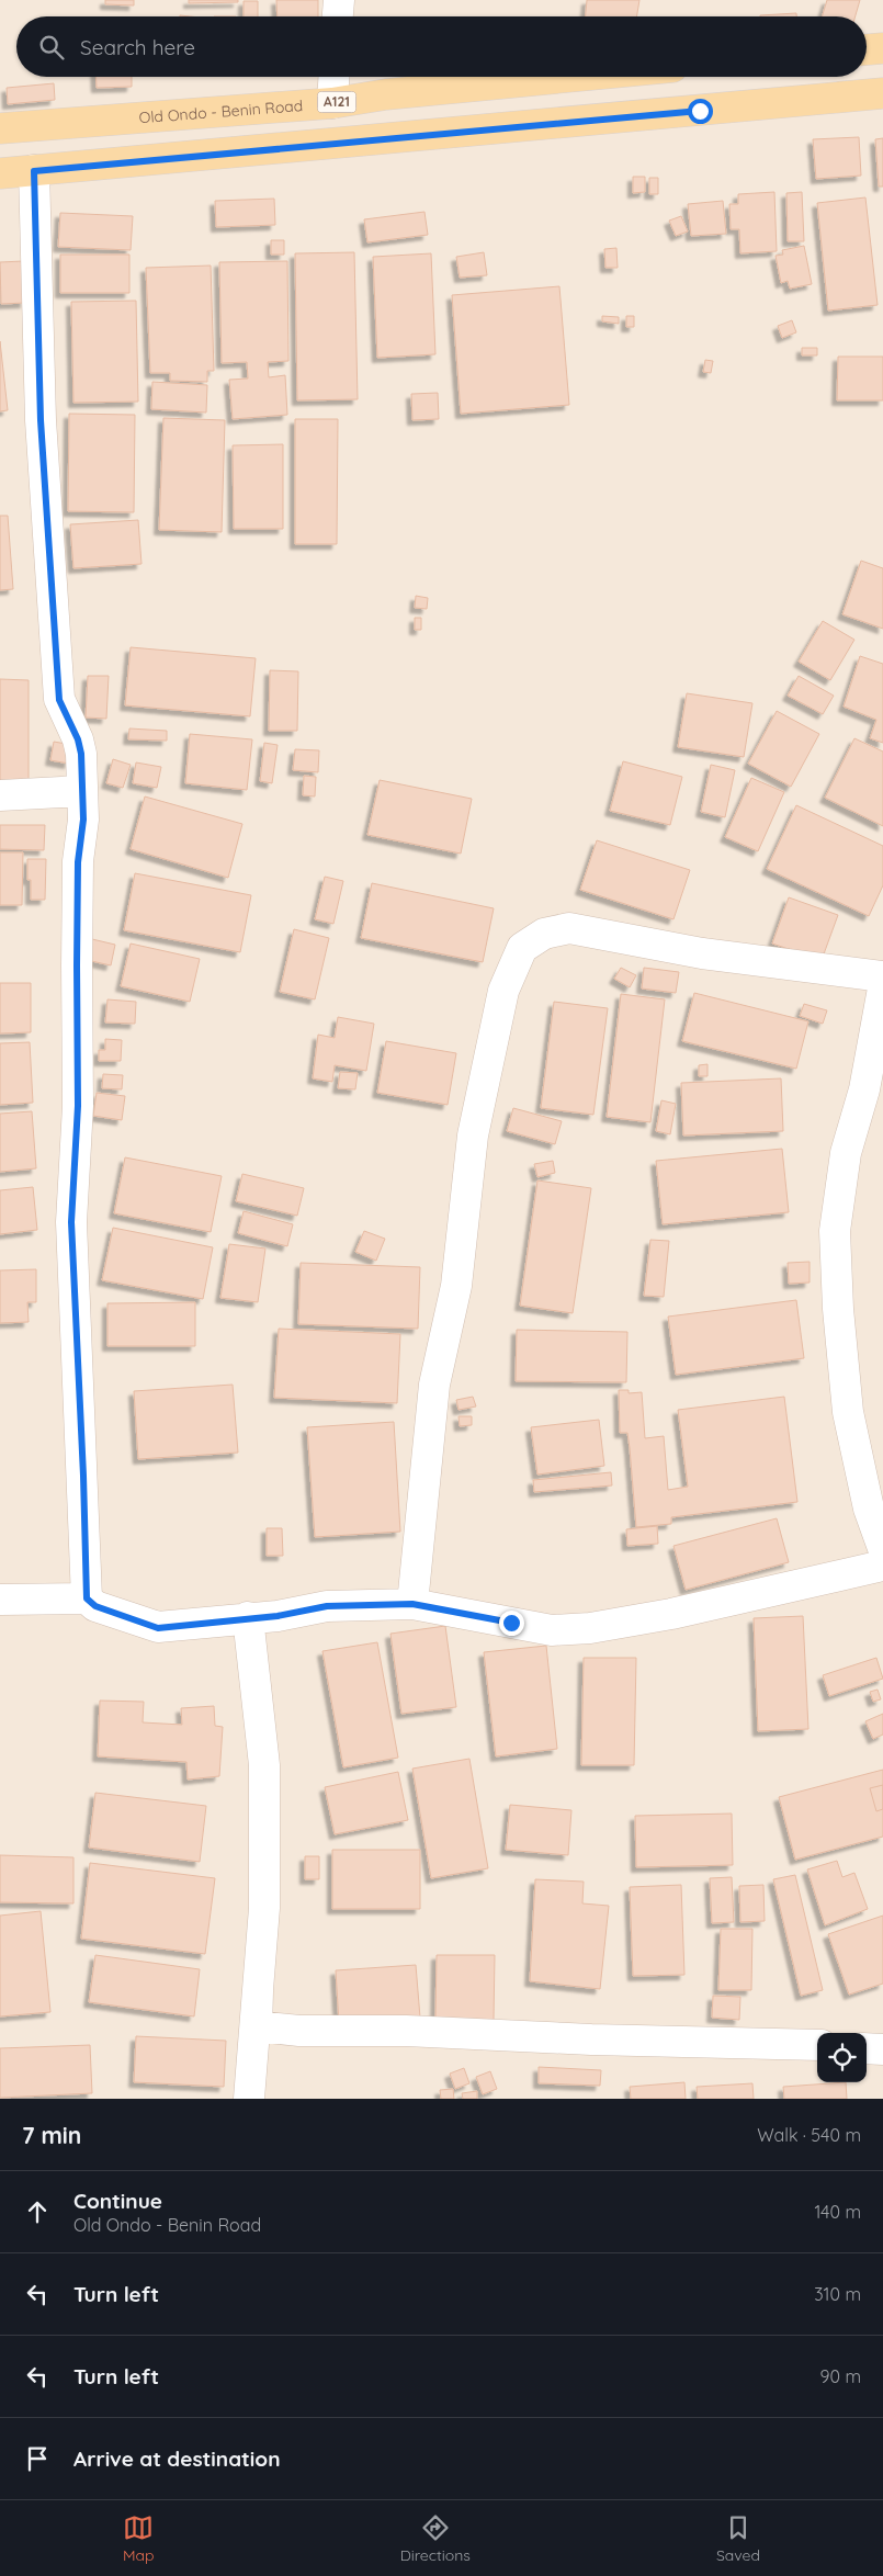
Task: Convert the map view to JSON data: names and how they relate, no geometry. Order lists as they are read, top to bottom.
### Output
{
  "streets": {
    "main road": ["A121", "Old Ondo - Benin Road"]
  },
  "page": {
    "search": "Search here",
    "heading": ["7 min", "Walk · 540 m"],
    "list": [
      ["Continue", "Old Ondo - Benin Road", "140 m"],
      ["Turn left", "310 m"],
      ["Turn left", "90 m"],
      "Arrive at destination"
    ],
    "nav": ["Map", "Directions", "Saved"]
  }
}
